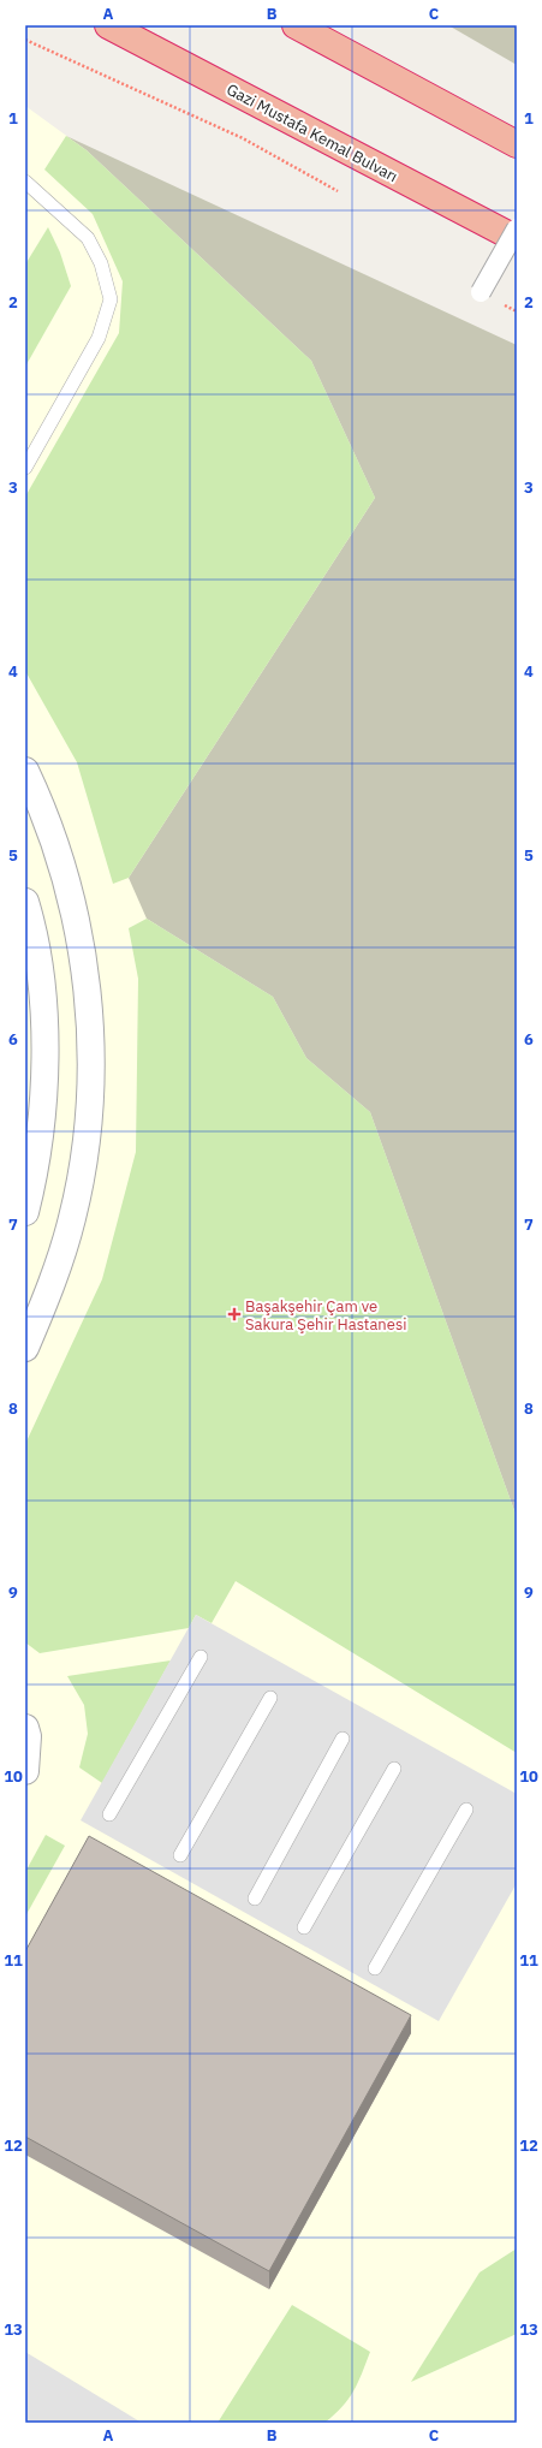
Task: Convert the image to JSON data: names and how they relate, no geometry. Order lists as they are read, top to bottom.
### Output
{
  "streets": {
    "highway": ["Gazi Mustafa Kemal Bulvarı"]
  },
  "places": {
    "health": ["Başakşehir Çam ve Sakura Şehir Hastanesi"]
  },
  "grid": {
    "columns": ["A", "B", "C"],
    "rows": [
      "1",
      "2",
      "3",
      "4",
      "5",
      "6",
      "7",
      "8",
      "9",
      "10",
      "11",
      "12",
      "13"
    ]
  }
}
